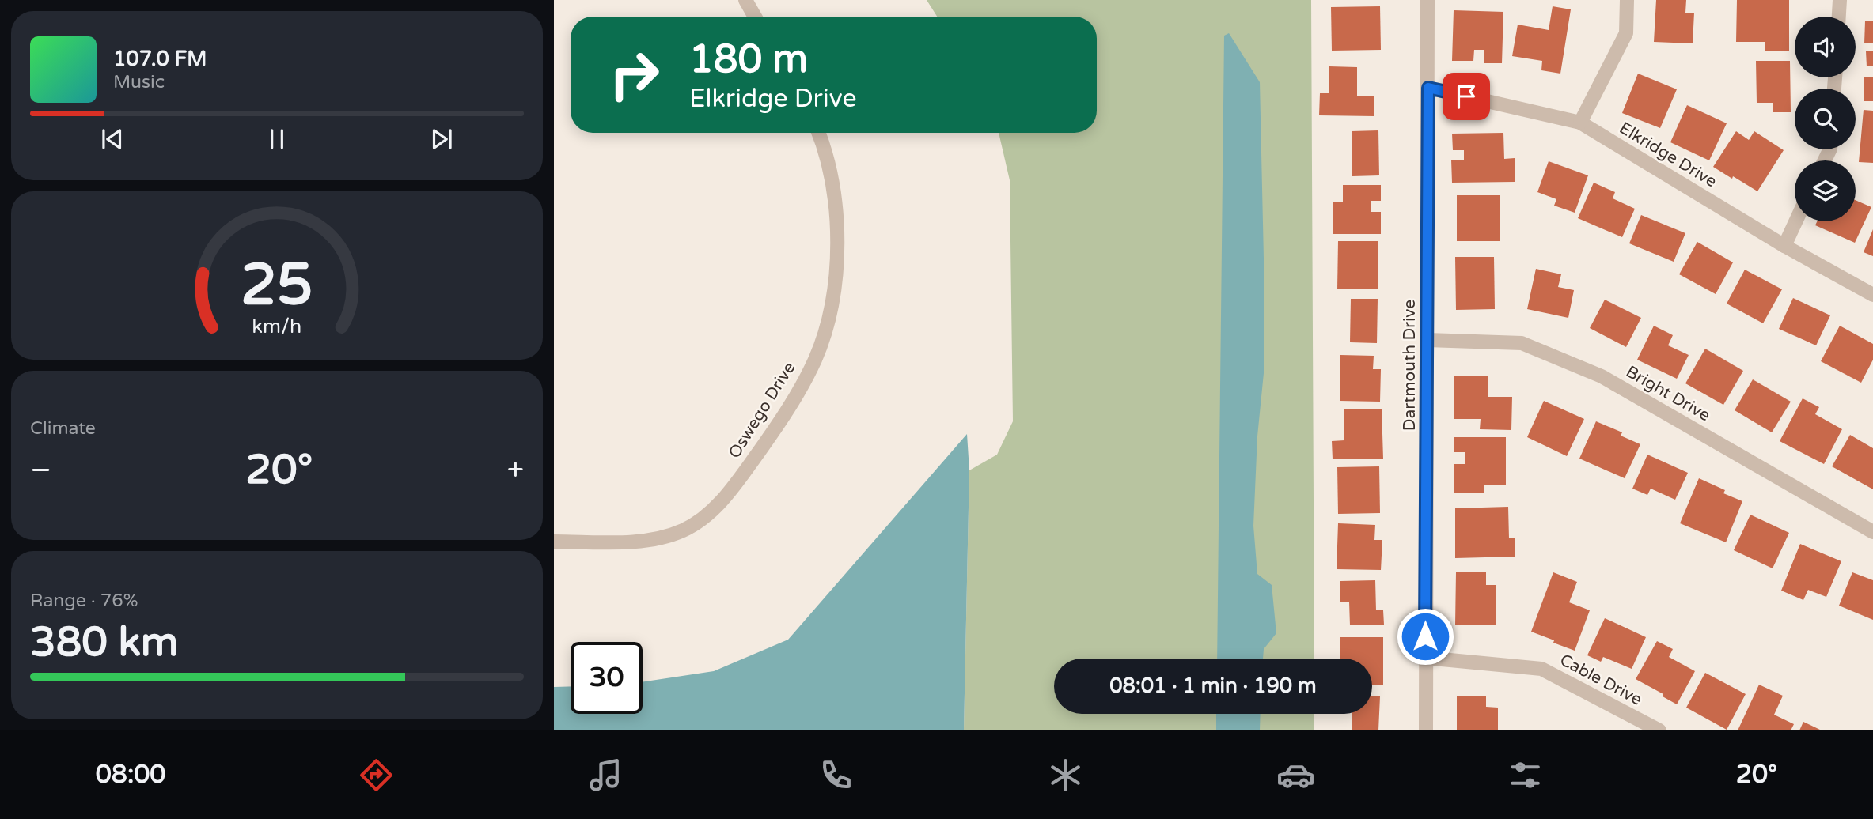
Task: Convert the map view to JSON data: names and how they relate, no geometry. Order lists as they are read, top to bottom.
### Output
{
  "streets": {
    "street": [
      "Elkridge Drive",
      "Dartmouth Drive",
      "Bright Drive",
      "Oswego Drive",
      "Cable Drive"
    ]
  },
  "crossings": [
    ["Elkridge Drive", "Dartmouth Drive"],
    ["Dartmouth Drive", "Bright Drive"],
    ["Dartmouth Drive", "Cable Drive"]
  ],
  "page": {
    "turn": ["180 m", "Elkridge Drive"],
    "song": ["107.0 FM", "Music"],
    "tile": [
      "Climate",
      ["Range · 76%", "380 km"]
    ],
    "heat": ["−", "20°", "+"],
    "limit": "30",
    "trip": "08:01 · 1 min · 190 m",
    "tabs": ["08:00", "20°"],
    "gauge": ["25", "km/h"]
  }
}
